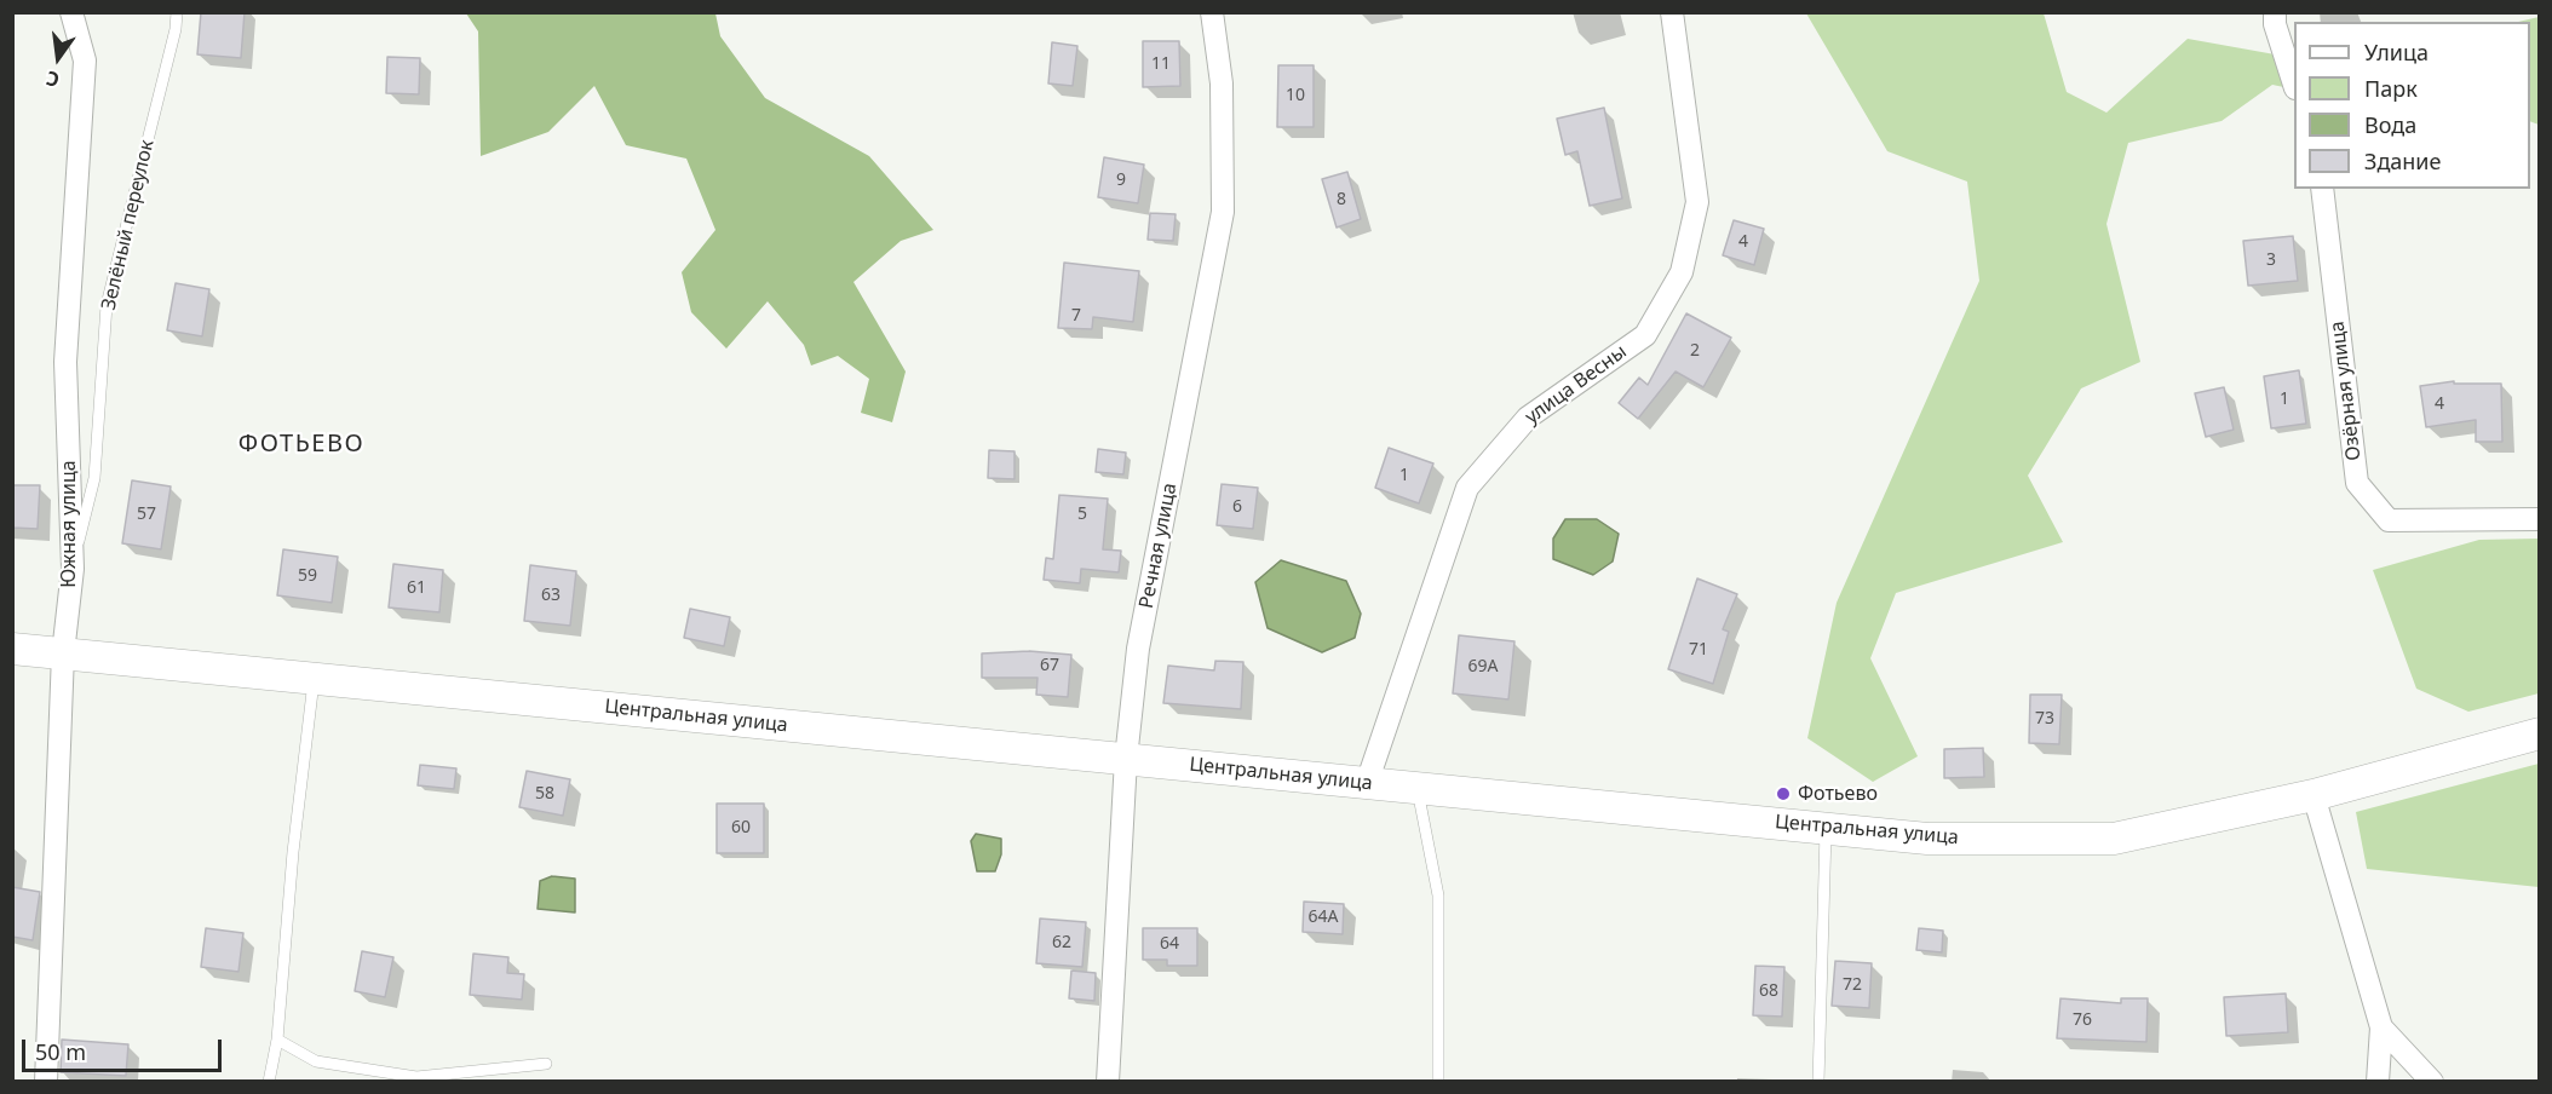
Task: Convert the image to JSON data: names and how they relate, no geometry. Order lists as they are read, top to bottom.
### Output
{
  "streets": {
    "main road": ["Центральная улица"],
    "street": [
      "улица Весны",
      "Озёрная улица",
      "Южная улица",
      "Речная улица"
    ],
    "lane": ["Зелёный переулок"]
  },
  "crossings": [
    ["Зелёный переулок", "Южная улица"],
    ["улица Весны", "Центральная улица"],
    ["Южная улица", "Центральная улица"],
    ["Речная улица", "Центральная улица"]
  ],
  "districts": ["ФОТЬЕВО"],
  "places": ["Фотьево"],
  "house_numbers": [
    "11",
    "10",
    "9",
    "8",
    "4",
    "3",
    "7",
    "2",
    "1",
    "4",
    "1",
    "6",
    "57",
    "5",
    "59",
    "61",
    "63",
    "71",
    "67",
    "69А",
    "73",
    "58",
    "60",
    "64А",
    "62",
    "64",
    "72",
    "68",
    "76"
  ],
  "legend": [
    "Улица",
    "Парк",
    "Вода",
    "Здание"
  ],
  "scale_bar": "50 m",
  "north": "bottom"
}
